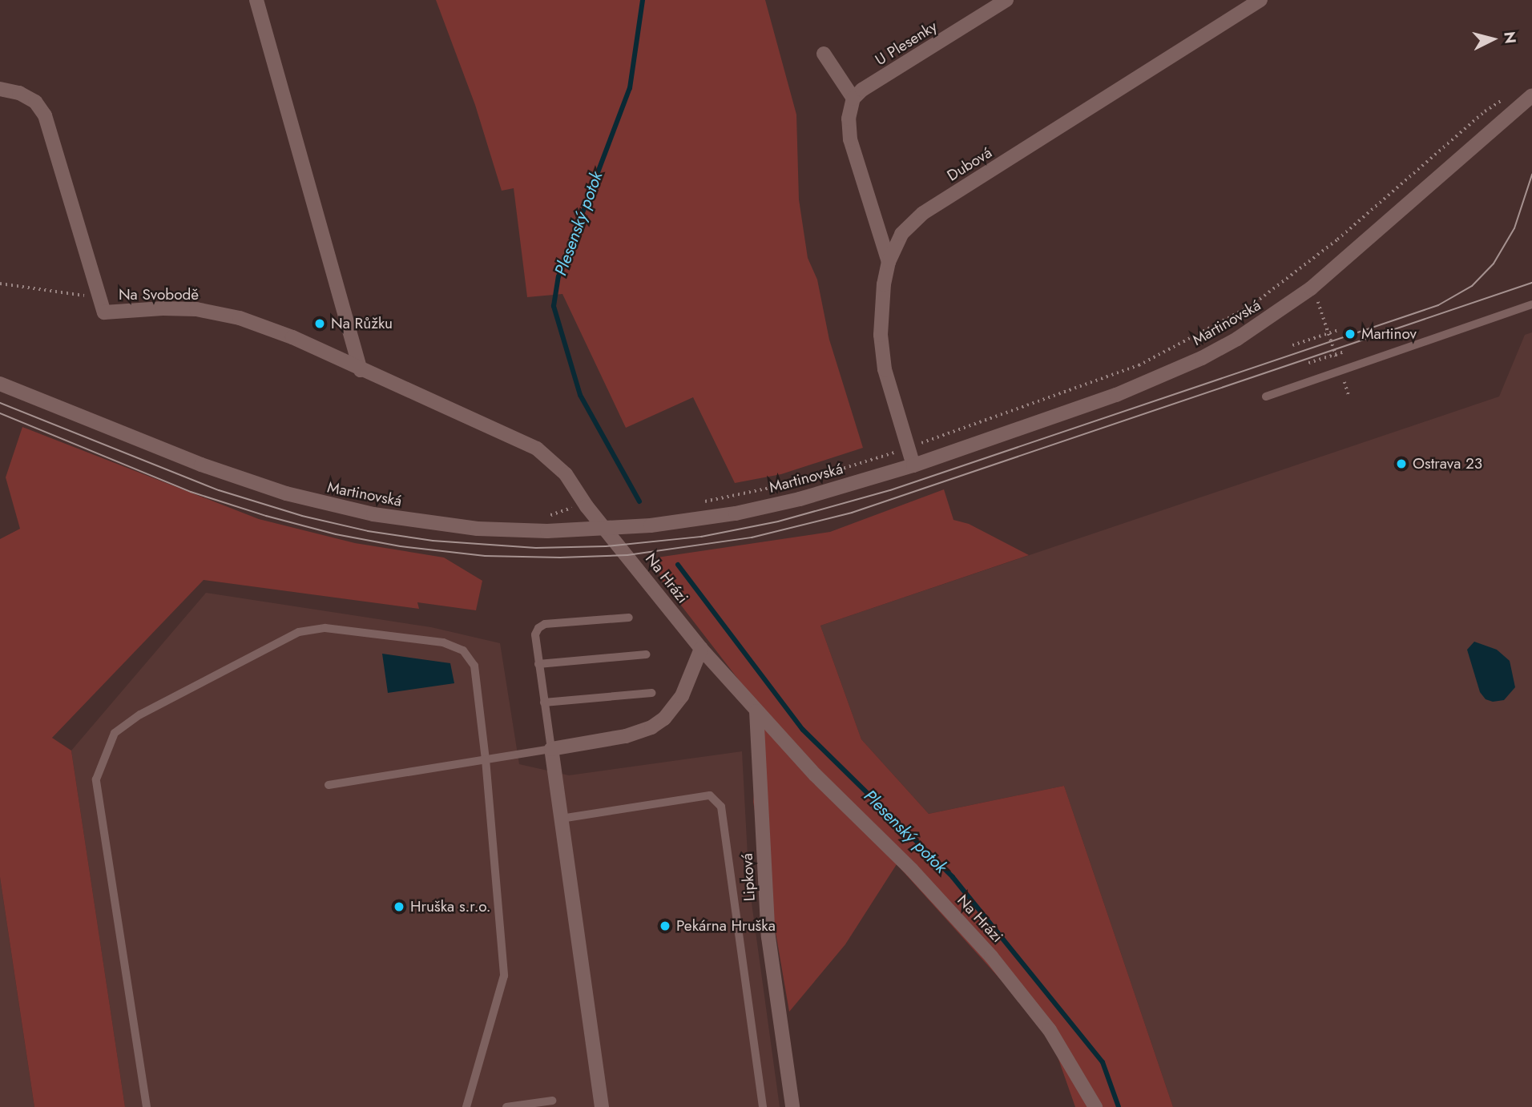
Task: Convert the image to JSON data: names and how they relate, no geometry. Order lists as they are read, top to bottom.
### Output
{
  "streets": {
    "street": [
      "U Plesenky",
      "Dubová",
      "Na Svobodě",
      "Martinovská",
      "Na Hrázi",
      "Lipková"
    ]
  },
  "crossings": [
    ["Dubová", "Martinovská"],
    ["Na Svobodě", "Martinovská"],
    ["Na Svobodě", "Na Hrázi"],
    ["Martinovská", "Na Hrázi"],
    ["Na Hrázi", "Lipková"]
  ],
  "water": ["Plesenský potok"],
  "places": [
    "Na Růžku",
    "Martinov",
    "Ostrava 23",
    "Hruška s.r.o.",
    "Pekárna Hruška"
  ],
  "north": "right"
}
